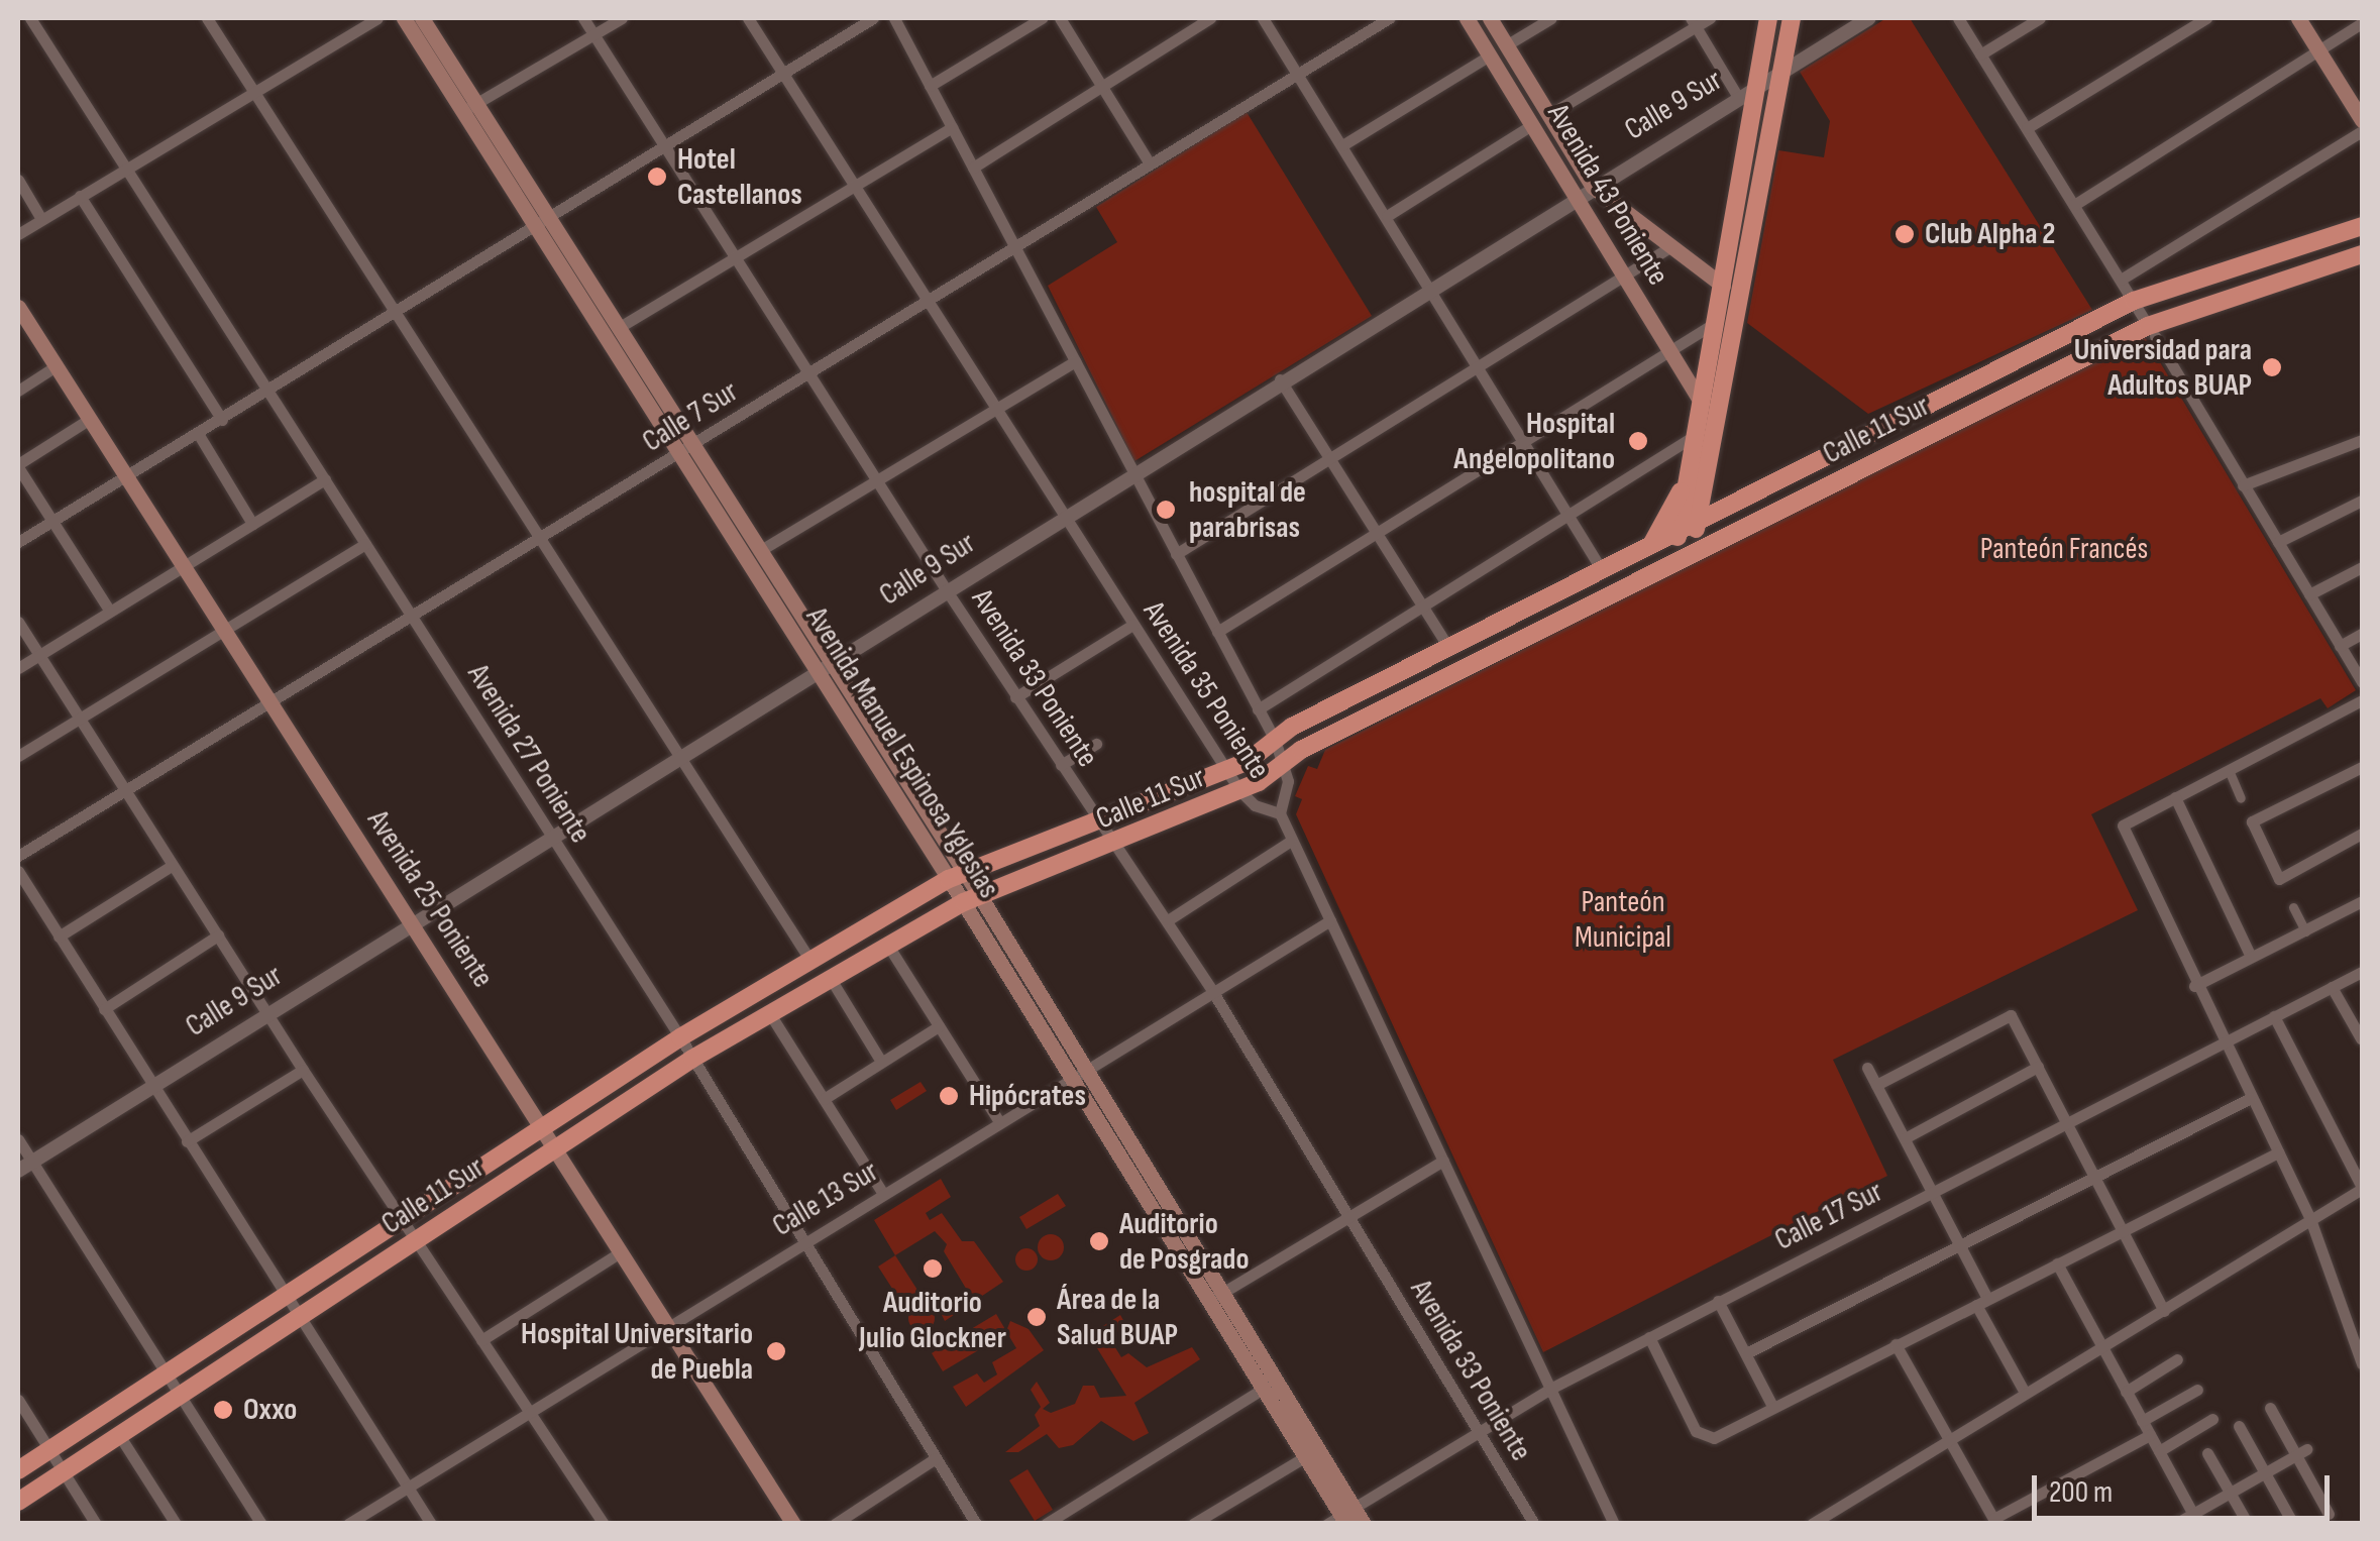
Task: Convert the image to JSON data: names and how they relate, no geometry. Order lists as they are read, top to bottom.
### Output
{
  "streets": {
    "main road": [
      "Avenida 43 Poniente",
      "Calle 11 Sur",
      "Avenida Manuel Espinosa Yglesias",
      "Avenida 25 Poniente"
    ],
    "street": [
      "Calle 9 Sur",
      "Calle 7 Sur",
      "Avenida 33 Poniente",
      "Avenida 35 Poniente",
      "Avenida 27 Poniente",
      "Calle 13 Sur",
      "Calle 17 Sur"
    ]
  },
  "crossings": [
    ["Calle 9 Sur", "Avenida 43 Poniente"],
    ["Calle 9 Sur", "Avenida 33 Poniente"],
    ["Calle 9 Sur", "Avenida 35 Poniente"],
    ["Calle 9 Sur", "Avenida Manuel Espinosa Yglesias"],
    ["Calle 9 Sur", "Avenida 27 Poniente"],
    ["Calle 9 Sur", "Avenida 25 Poniente"],
    ["Calle 7 Sur", "Avenida 33 Poniente"],
    ["Calle 7 Sur", "Avenida 35 Poniente"],
    ["Calle 7 Sur", "Avenida Manuel Espinosa Yglesias"],
    ["Calle 7 Sur", "Avenida 27 Poniente"],
    ["Calle 7 Sur", "Avenida 25 Poniente"],
    ["Calle 11 Sur", "Avenida 33 Poniente"],
    ["Calle 11 Sur", "Avenida 35 Poniente"],
    ["Calle 11 Sur", "Avenida Manuel Espinosa Yglesias"],
    ["Calle 11 Sur", "Avenida 27 Poniente"],
    ["Calle 11 Sur", "Avenida 25 Poniente"],
    ["Avenida 33 Poniente", "Calle 13 Sur"],
    ["Avenida 33 Poniente", "Calle 17 Sur"],
    ["Avenida 35 Poniente", "Calle 13 Sur"],
    ["Avenida 35 Poniente", "Calle 17 Sur"],
    ["Avenida Manuel Espinosa Yglesias", "Calle 13 Sur"],
    ["Avenida Manuel Espinosa Yglesias", "Calle 17 Sur"],
    ["Avenida 27 Poniente", "Calle 13 Sur"],
    ["Avenida 25 Poniente", "Calle 13 Sur"]
  ],
  "parks": ["Panteón Francés", "Panteón Municipal"],
  "places": [
    "Hotel Castellanos",
    "Club Alpha 2",
    "Universidad para Adultos BUAP",
    "Hospital Angelopolitano",
    "hospital de parabrisas",
    "Hipócrates",
    "Auditorio de Posgrado",
    "Auditorio Julio Glockner",
    "Área de la Salud BUAP",
    "Hospital Universitario de Puebla",
    "Oxxo"
  ],
  "scale_bar": "200 m"
}
